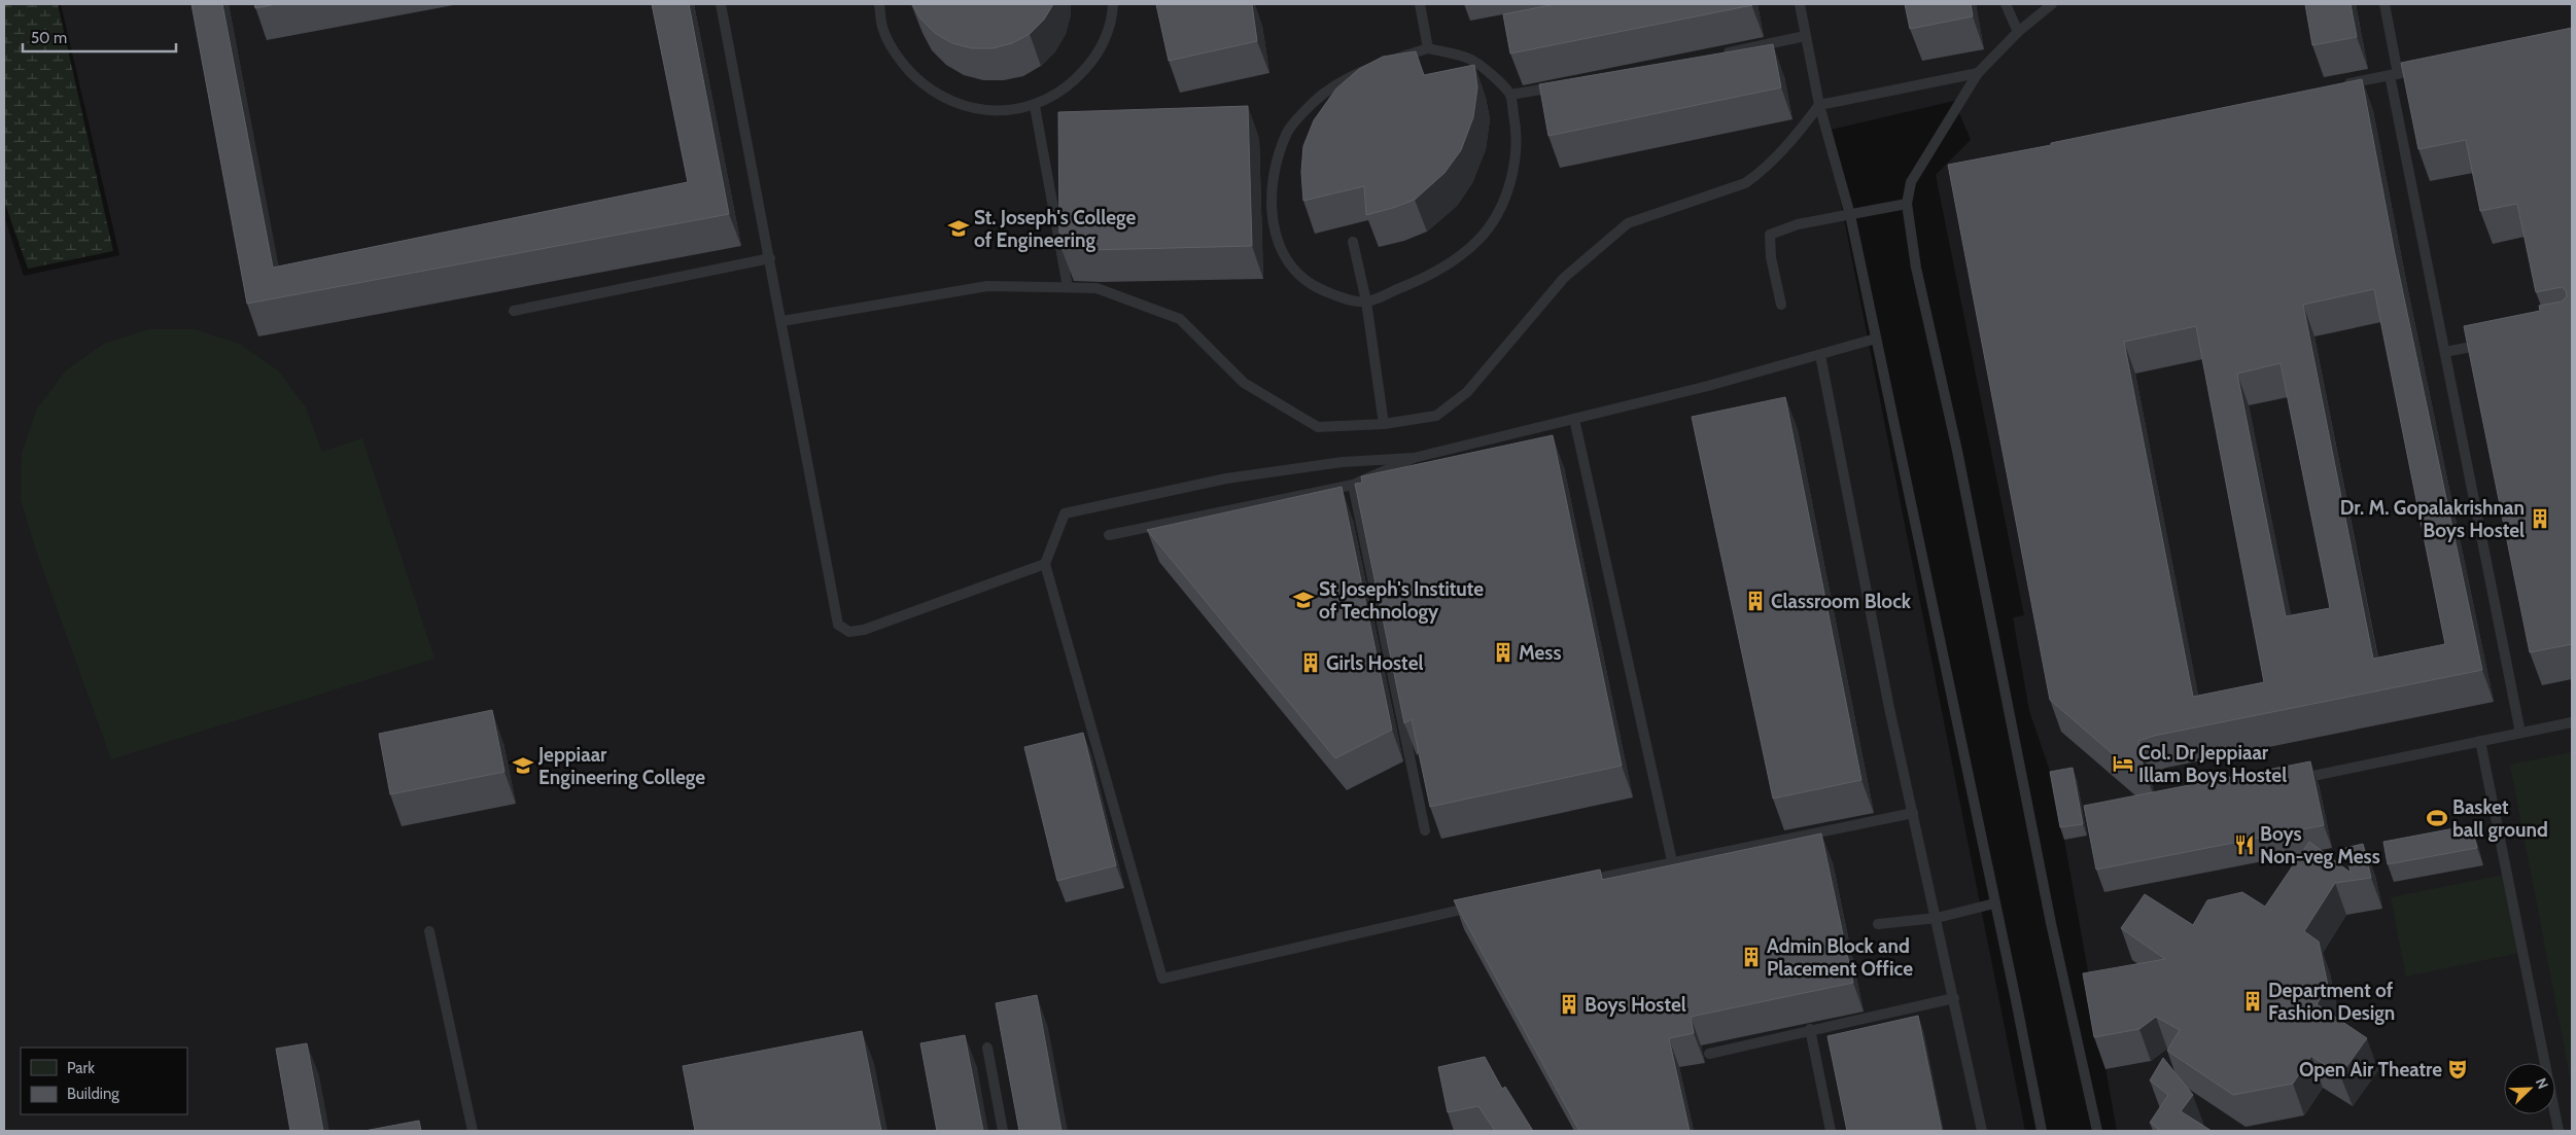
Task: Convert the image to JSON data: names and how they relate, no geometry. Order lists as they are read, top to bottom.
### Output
{
  "places": {
    "school or university": ["St. Joseph's College of Engineering", "St Joseph's Institute of Technology", "Jeppiaar Engineering College"],
    "building": [
      "Dr. M. Gopalakrishnan Boys Hostel",
      "Classroom Block",
      "Mess",
      "Girls Hostel",
      "Admin Block and Placement Office",
      "Department of Fashion Design",
      "Boys Hostel"
    ],
    "hotel": ["Col. Dr Jeppiaar Illam Boys Hostel"],
    "sports": ["Basket ball ground"],
    "restaurant": ["Boys Non-veg Mess"],
    "theatre": ["Open Air Theatre"]
  },
  "legend": ["Park", "Building"],
  "scale_bar": "50 m",
  "north": "top right"
}
